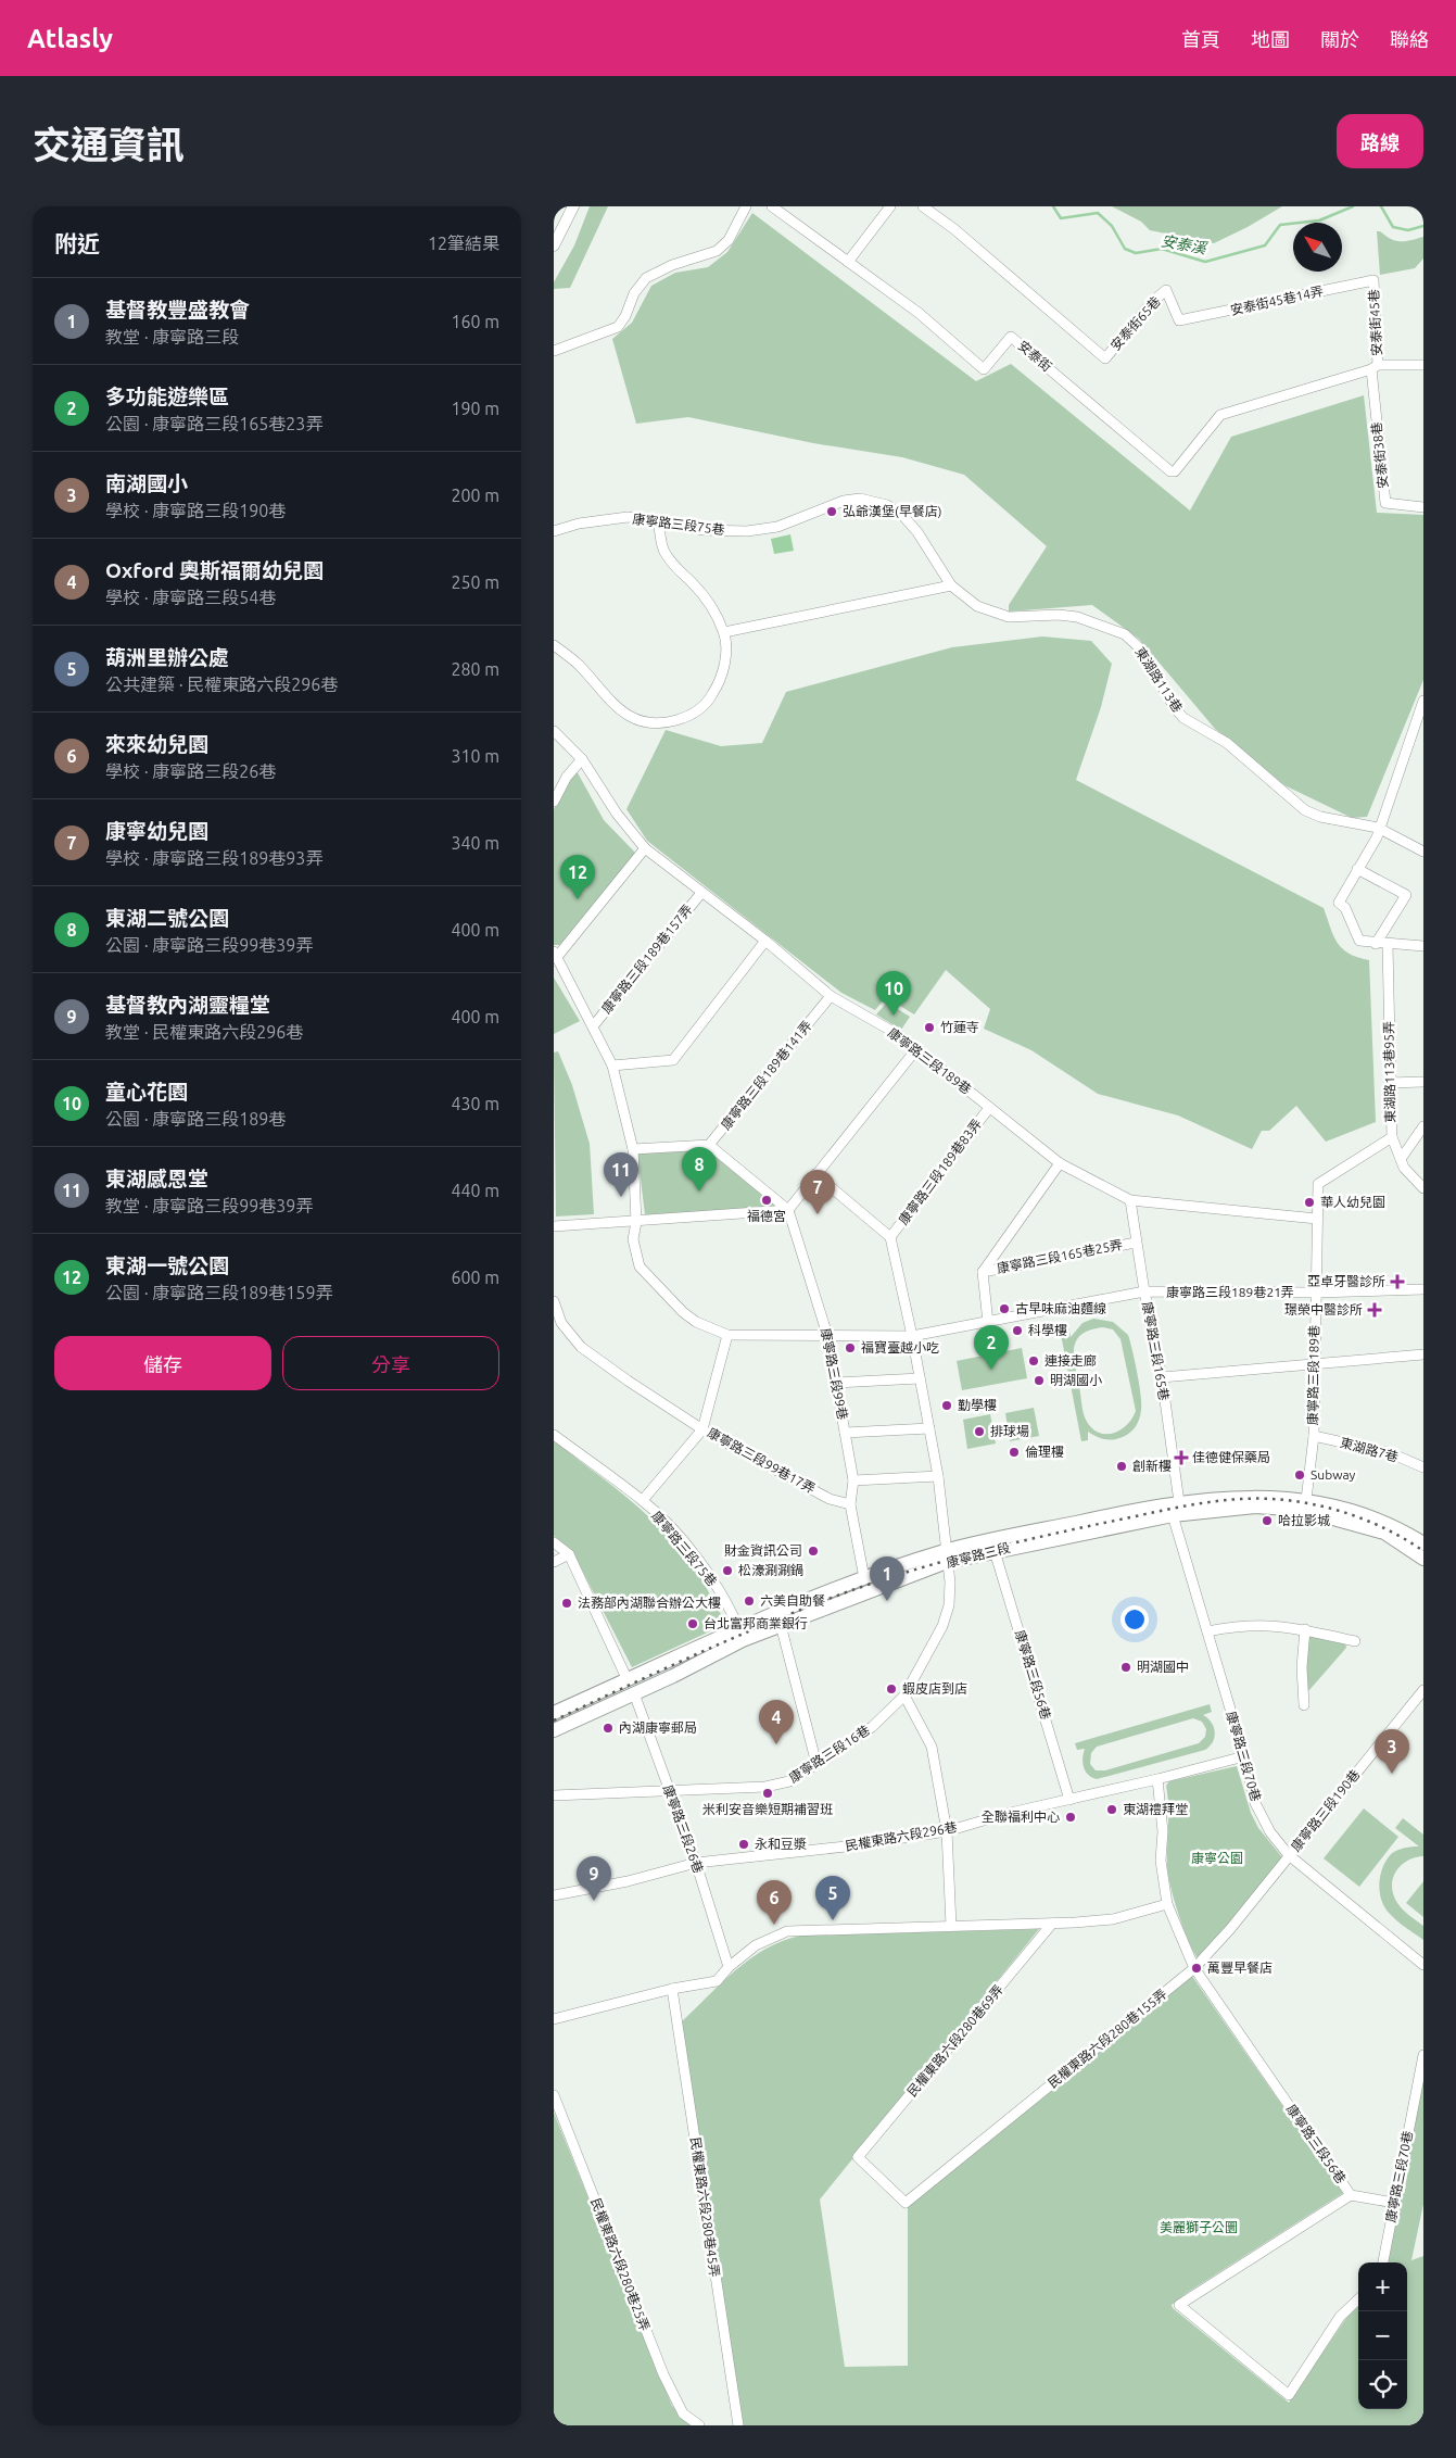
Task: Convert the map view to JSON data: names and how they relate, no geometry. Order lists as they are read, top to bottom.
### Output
{
  "streets": {
    "main road": ["康寧路三段"],
    "street": [
      "安泰街45巷14弄",
      "安泰街45巷",
      "安泰街65巷",
      "安泰街",
      "安泰街38巷",
      "康寧路三段75巷",
      "東湖路113巷",
      "康寧路三段189巷157弄",
      "康寧路三段189巷",
      "東湖路113巷95弄",
      "康寧路三段189巷141弄",
      "康寧路三段189巷83弄",
      "康寧路三段165巷25弄",
      "康寧路三段189巷21弄",
      "康寧路三段165巷",
      "康寧路三段99巷",
      "東湖路7巷",
      "康寧路三段99巷17弄",
      "康寧路三段56巷",
      "康寧路三段16巷",
      "康寧路三段70巷",
      "康寧路三段190巷",
      "康寧路三段26巷",
      "民權東路六段296巷",
      "民權東路六段280巷155弄",
      "民權東路六段280巷69弄",
      "民權東路六段280巷45弄",
      "民權東路六段280巷25弄"
    ]
  },
  "crossings": [
    ["安泰街45巷14弄", "安泰街45巷"],
    ["安泰街45巷14弄", "安泰街65巷"],
    ["安泰街45巷", "安泰街"],
    ["安泰街45巷", "安泰街38巷"],
    ["安泰街", "安泰街38巷"],
    ["康寧路三段75巷", "東湖路113巷"],
    ["康寧路三段75巷", "康寧路三段"],
    ["康寧路三段189巷157弄", "康寧路三段189巷"],
    ["康寧路三段189巷", "東湖路113巷95弄"],
    ["康寧路三段189巷", "康寧路三段189巷141弄"],
    ["康寧路三段189巷", "康寧路三段189巷83弄"],
    ["康寧路三段189巷", "康寧路三段189巷21弄"],
    ["康寧路三段189巷", "康寧路三段165巷"],
    ["康寧路三段189巷", "東湖路7巷"],
    ["康寧路三段189巷", "康寧路三段"],
    ["康寧路三段189巷83弄", "康寧路三段16巷"],
    ["康寧路三段165巷25弄", "康寧路三段165巷"],
    ["康寧路三段189巷21弄", "康寧路三段165巷"],
    ["康寧路三段189巷21弄", "康寧路三段99巷"],
    ["康寧路三段189巷21弄", "康寧路三段99巷17弄"],
    ["康寧路三段189巷21弄", "康寧路三段16巷"],
    ["康寧路三段165巷", "康寧路三段"],
    ["康寧路三段99巷", "康寧路三段99巷17弄"],
    ["康寧路三段99巷", "康寧路三段"],
    ["康寧路三段", "康寧路三段56巷"],
    ["康寧路三段", "康寧路三段16巷"],
    ["康寧路三段", "康寧路三段70巷"],
    ["康寧路三段", "康寧路三段26巷"],
    ["康寧路三段56巷", "民權東路六段296巷"],
    ["康寧路三段56巷", "民權東路六段280巷155弄"],
    ["康寧路三段16巷", "康寧路三段26巷"],
    ["康寧路三段70巷", "康寧路三段190巷"],
    ["康寧路三段70巷", "民權東路六段296巷"],
    ["康寧路三段70巷", "民權東路六段280巷155弄"],
    ["康寧路三段190巷", "民權東路六段280巷155弄"],
    ["康寧路三段26巷", "民權東路六段296巷"],
    ["民權東路六段280巷155弄", "民權東路六段280巷69弄"]
  ],
  "water": ["安泰溪"],
  "parks": ["康寧公園", "美麗獅子公圜"],
  "places": {
    "other": [
      "弘爺漢堡(早餐店)",
      "竹蓮寺",
      "福德宮",
      "華人幼兒園",
      "古早味麻油麵線",
      "科學樓",
      "福寶臺越小吃",
      "連接走廊",
      "明湖國小",
      "勤學樓",
      "排球場",
      "倫理樓",
      "創新樓",
      "Subway",
      "哈拉影城",
      "財金資訊公司",
      "松濠涮涮鍋",
      "六美自助餐",
      "法務部內湖聯合辦公大樓",
      "台北富邦商業銀行",
      "明湖國中",
      "蝦皮店到店",
      "內湖康寧郵局",
      "米利安音樂短期補習班",
      "東湖禮拜堂",
      "全聯福利中心",
      "永和豆漿",
      "萬豐早餐店"
    ],
    "health": ["亞卓牙醫診所", "璟榮中醫診所", "佳德健保藥局"]
  },
  "north": "top left",
  "page": {
    "header": "Atlasly",
    "nav": [
      "首頁",
      "地圖",
      "關於",
      "聯絡"
    ],
    "title": "交通資訊",
    "buttons": [
      "路線",
      ["儲存", "分享"]
    ],
    "heading": ["附近", "12筆結果"],
    "list": [
      {
        "mark": "1",
        "name": "基督教豐盛教會",
        "note": "教堂 · 康寧路三段",
        "value": "160 m"
      },
      {
        "mark": "2",
        "name": "多功能遊樂區",
        "note": "公園 · 康寧路三段165巷23弄",
        "value": "190 m"
      },
      {
        "mark": "3",
        "name": "南湖國小",
        "note": "學校 · 康寧路三段190巷",
        "value": "200 m"
      },
      {
        "mark": "4",
        "name": "Oxford 奧斯福爾幼兒園",
        "note": "學校 · 康寧路三段54巷",
        "value": "250 m"
      },
      {
        "mark": "5",
        "name": "葫洲里辦公處",
        "note": "公共建築 · 民權東路六段296巷",
        "value": "280 m"
      },
      {
        "mark": "6",
        "name": "來來幼兒園",
        "note": "學校 · 康寧路三段26巷",
        "value": "310 m"
      },
      {
        "mark": "7",
        "name": "康寧幼兒園",
        "note": "學校 · 康寧路三段189巷93弄",
        "value": "340 m"
      },
      {
        "mark": "8",
        "name": "東湖二號公園",
        "note": "公園 · 康寧路三段99巷39弄",
        "value": "400 m"
      },
      {
        "mark": "9",
        "name": "基督教內湖靈糧堂",
        "note": "教堂 · 民權東路六段296巷",
        "value": "400 m"
      },
      {
        "mark": "10",
        "name": "童心花園",
        "note": "公園 · 康寧路三段189巷",
        "value": "430 m"
      },
      {
        "mark": "11",
        "name": "東湖感恩堂",
        "note": "教堂 · 康寧路三段99巷39弄",
        "value": "440 m"
      },
      {
        "mark": "12",
        "name": "東湖一號公園",
        "note": "公園 · 康寧路三段189巷159弄",
        "value": "600 m"
      }
    ],
    "pins": [
      "12",
      "10",
      "8",
      "11",
      "7",
      "2",
      "1",
      "4",
      "3",
      "9",
      "5",
      "6"
    ],
    "map_buttons": ["+", "−"]
  }
}
